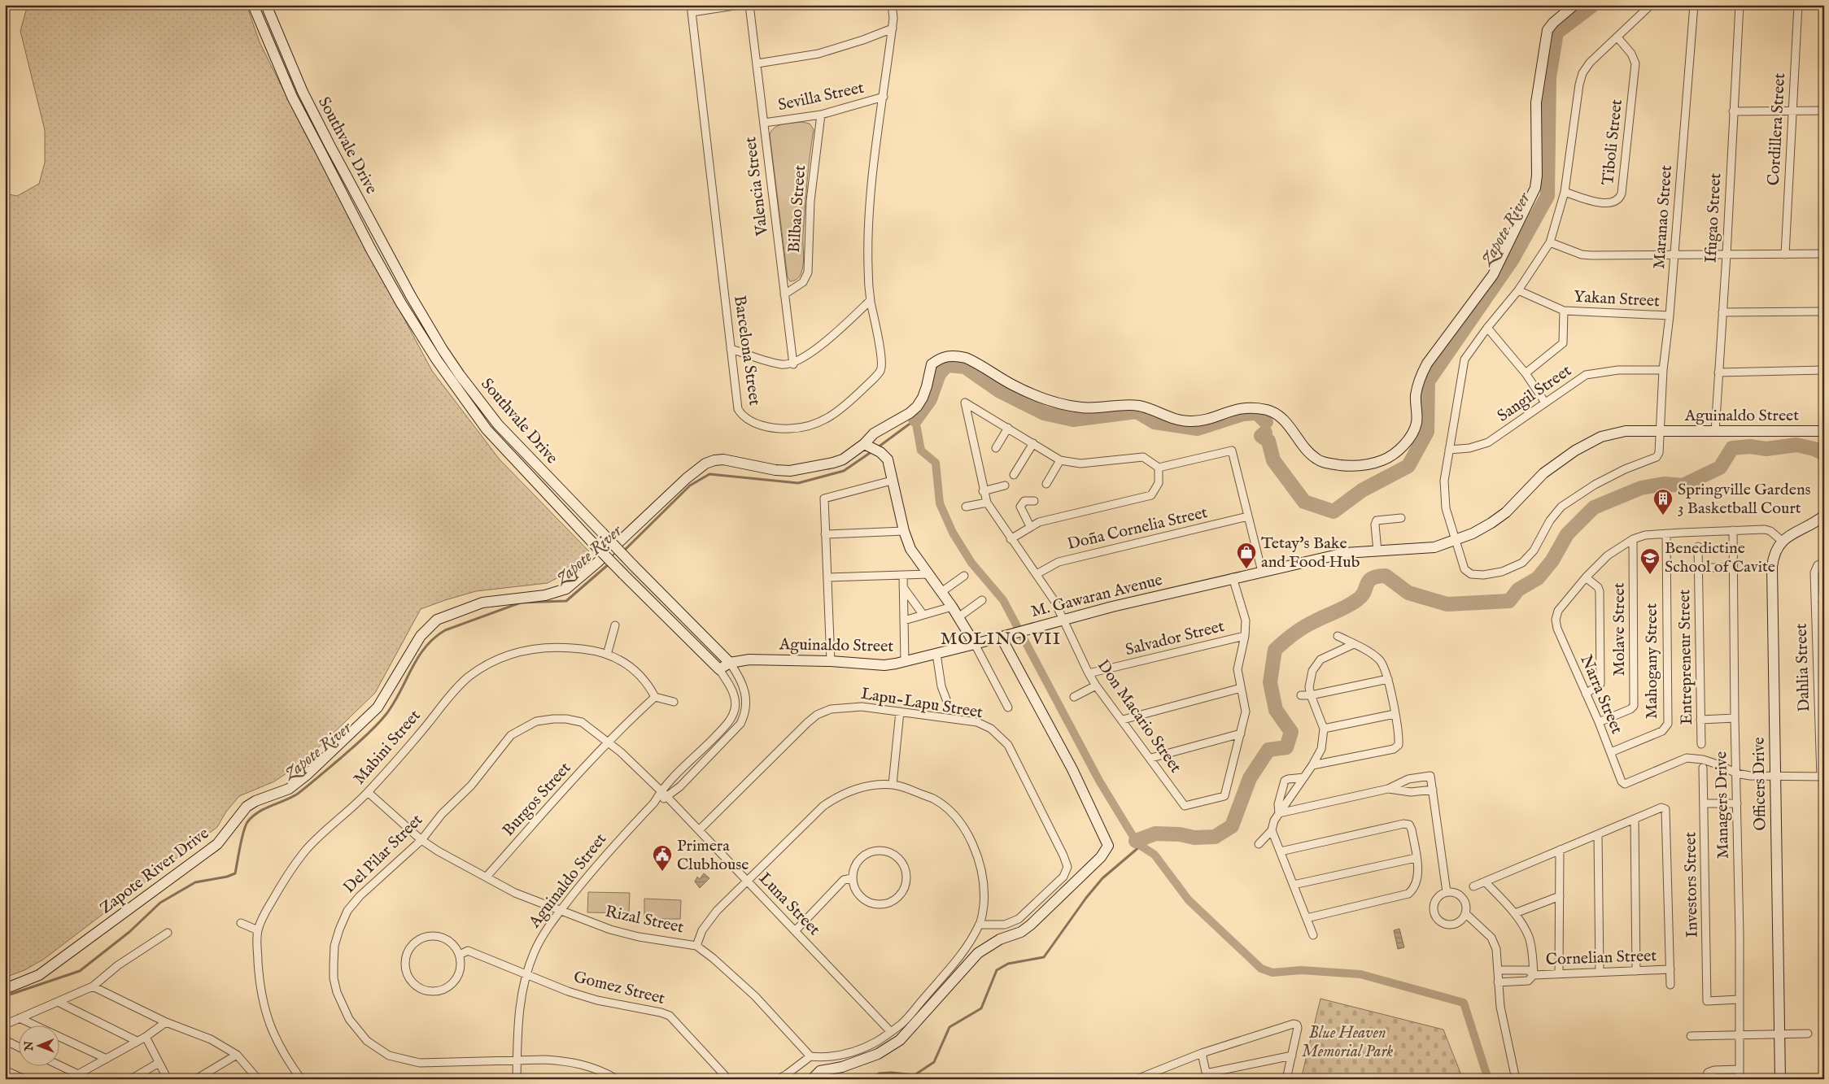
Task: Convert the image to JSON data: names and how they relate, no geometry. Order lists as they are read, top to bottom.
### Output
{
  "streets": {
    "street": [
      "Sevilla Street",
      "Cordillera Street",
      "Tiboli Street",
      "Southvale Drive",
      "Valencia Street",
      "Bilbao Street",
      "Maranao Street",
      "Ifugao Street",
      "Yakan Street",
      "Barcelona Street",
      "Sangil Street",
      "Aguinaldo Street",
      "Doña Cornelia Street",
      "M. Gawaran Avenue",
      "Molave Street",
      "Salvador Street",
      "Entrepreneur Street",
      "Mahogany Street",
      "Dahlia Street",
      "Narra Street",
      "Lapu-Lapu Street",
      "Don Macario Street",
      "Mabini Street",
      "Officers Drive",
      "Burgos Street",
      "Managers Drive",
      "Del Pilar Street",
      "Zapote River Drive",
      "Investors Street",
      "Luna Street",
      "Rizal Street",
      "Cornelian Street",
      "Gomez Street"
    ]
  },
  "crossings": [
    ["Sevilla Street", "Valencia Street"],
    ["Sevilla Street", "Bilbao Street"],
    ["Sevilla Street", "Barcelona Street"],
    ["Southvale Drive", "Aguinaldo Street"],
    ["Southvale Drive", "Del Pilar Street"],
    ["Southvale Drive", "Luna Street"],
    ["Valencia Street", "Bilbao Street"],
    ["Maranao Street", "Yakan Street"],
    ["Maranao Street", "Sangil Street"],
    ["Maranao Street", "Aguinaldo Street"],
    ["Maranao Street", "M. Gawaran Avenue"],
    ["Ifugao Street", "Aguinaldo Street"],
    ["Aguinaldo Street", "M. Gawaran Avenue"],
    ["Aguinaldo Street", "Del Pilar Street"],
    ["Aguinaldo Street", "Luna Street"],
    ["Aguinaldo Street", "Rizal Street"],
    ["Aguinaldo Street", "Gomez Street"],
    ["Doña Cornelia Street", "Don Macario Street"],
    ["M. Gawaran Avenue", "Don Macario Street"],
    ["Molave Street", "Narra Street"],
    ["Salvador Street", "Don Macario Street"],
    ["Mahogany Street", "Narra Street"],
    ["Dahlia Street", "Narra Street"],
    ["Narra Street", "Officers Drive"],
    ["Narra Street", "Managers Drive"],
    ["Lapu-Lapu Street", "Luna Street"],
    ["Mabini Street", "Rizal Street"],
    ["Burgos Street", "Del Pilar Street"],
    ["Burgos Street", "Rizal Street"],
    ["Managers Drive", "Investors Street"],
    ["Del Pilar Street", "Luna Street"],
    ["Del Pilar Street", "Rizal Street"]
  ],
  "districts": ["MOLINO VII"],
  "water": ["Zapote River"],
  "parks": ["Blue Heaven Memorial Park"],
  "places": {
    "building": ["Springville Gardens 3 Basketball Court"],
    "shop": ["Tetay's Bake and Food Hub"],
    "school or university": ["Benedictine School of Cavite"],
    "public building": ["Primera Clubhouse"]
  },
  "north": "left"
}
